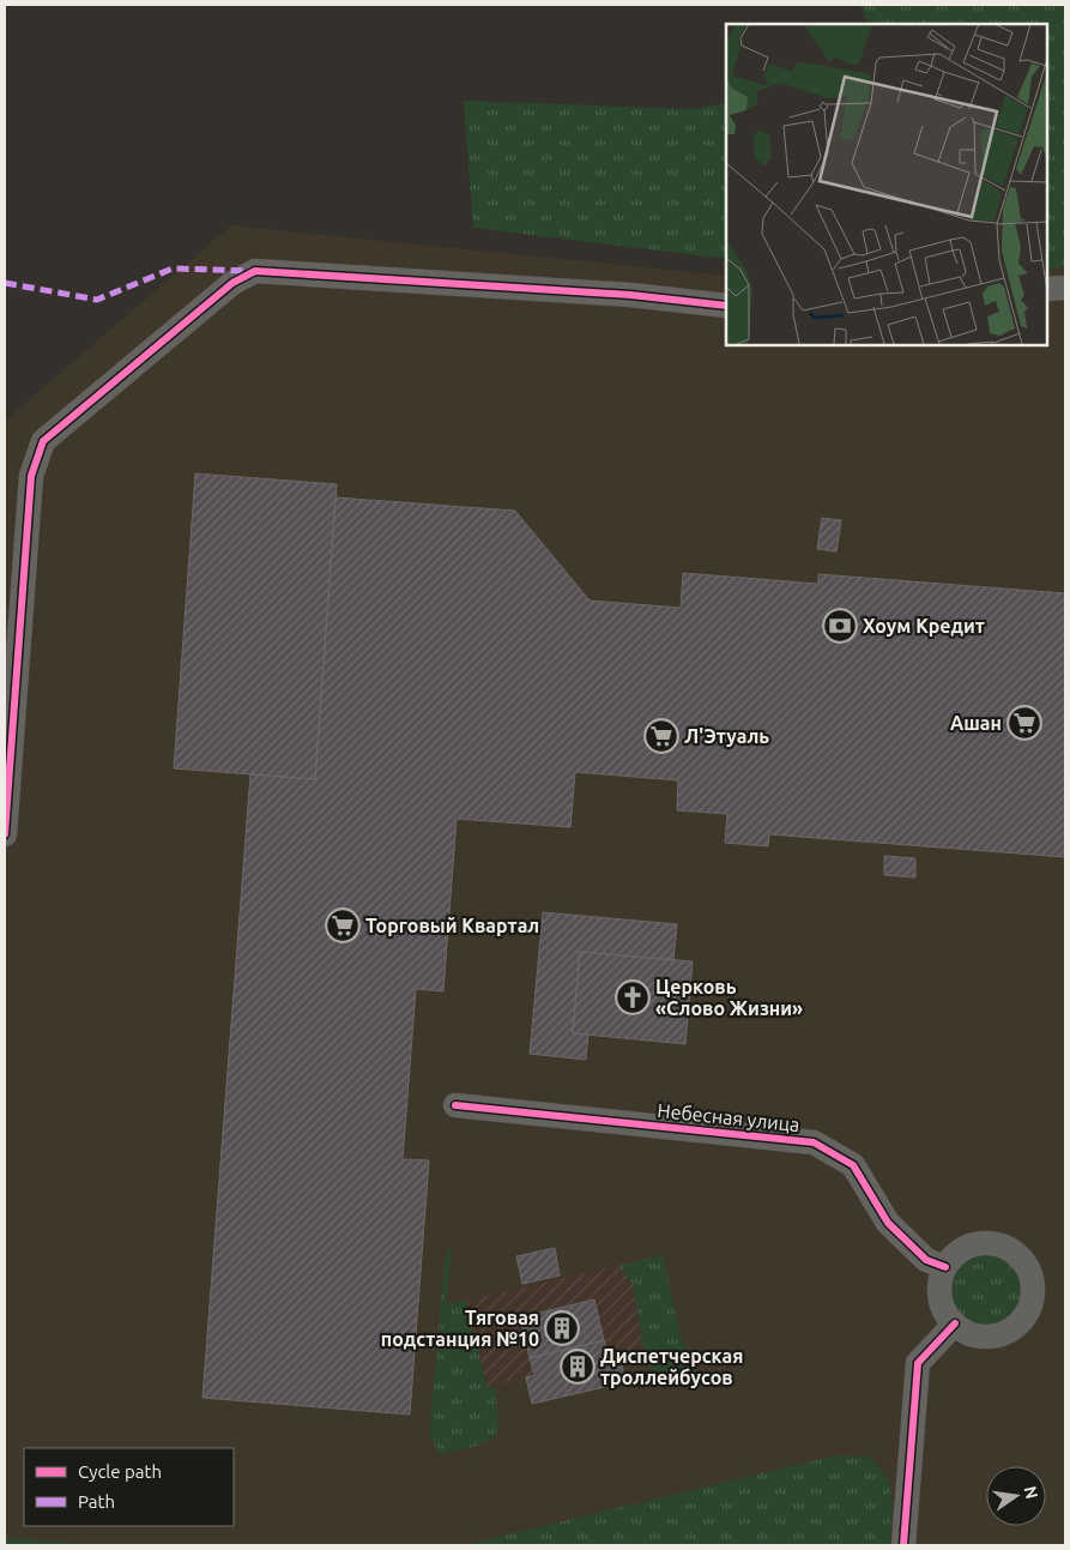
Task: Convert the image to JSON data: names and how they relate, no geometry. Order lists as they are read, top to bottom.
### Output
{
  "streets": {
    "street": ["Небесная улица"]
  },
  "places": {
    "bank": ["Хоум Кредит"],
    "supermarket": ["Ашан", "Л'Этуаль", "Торговый Квартал"],
    "church": ["Церковь «Слово Жизни»"],
    "building": ["Тяговая подстанция №10", "Диспетчерская троллейбусов"]
  },
  "legend": ["Cycle path", "Path"],
  "north": "right"
}
